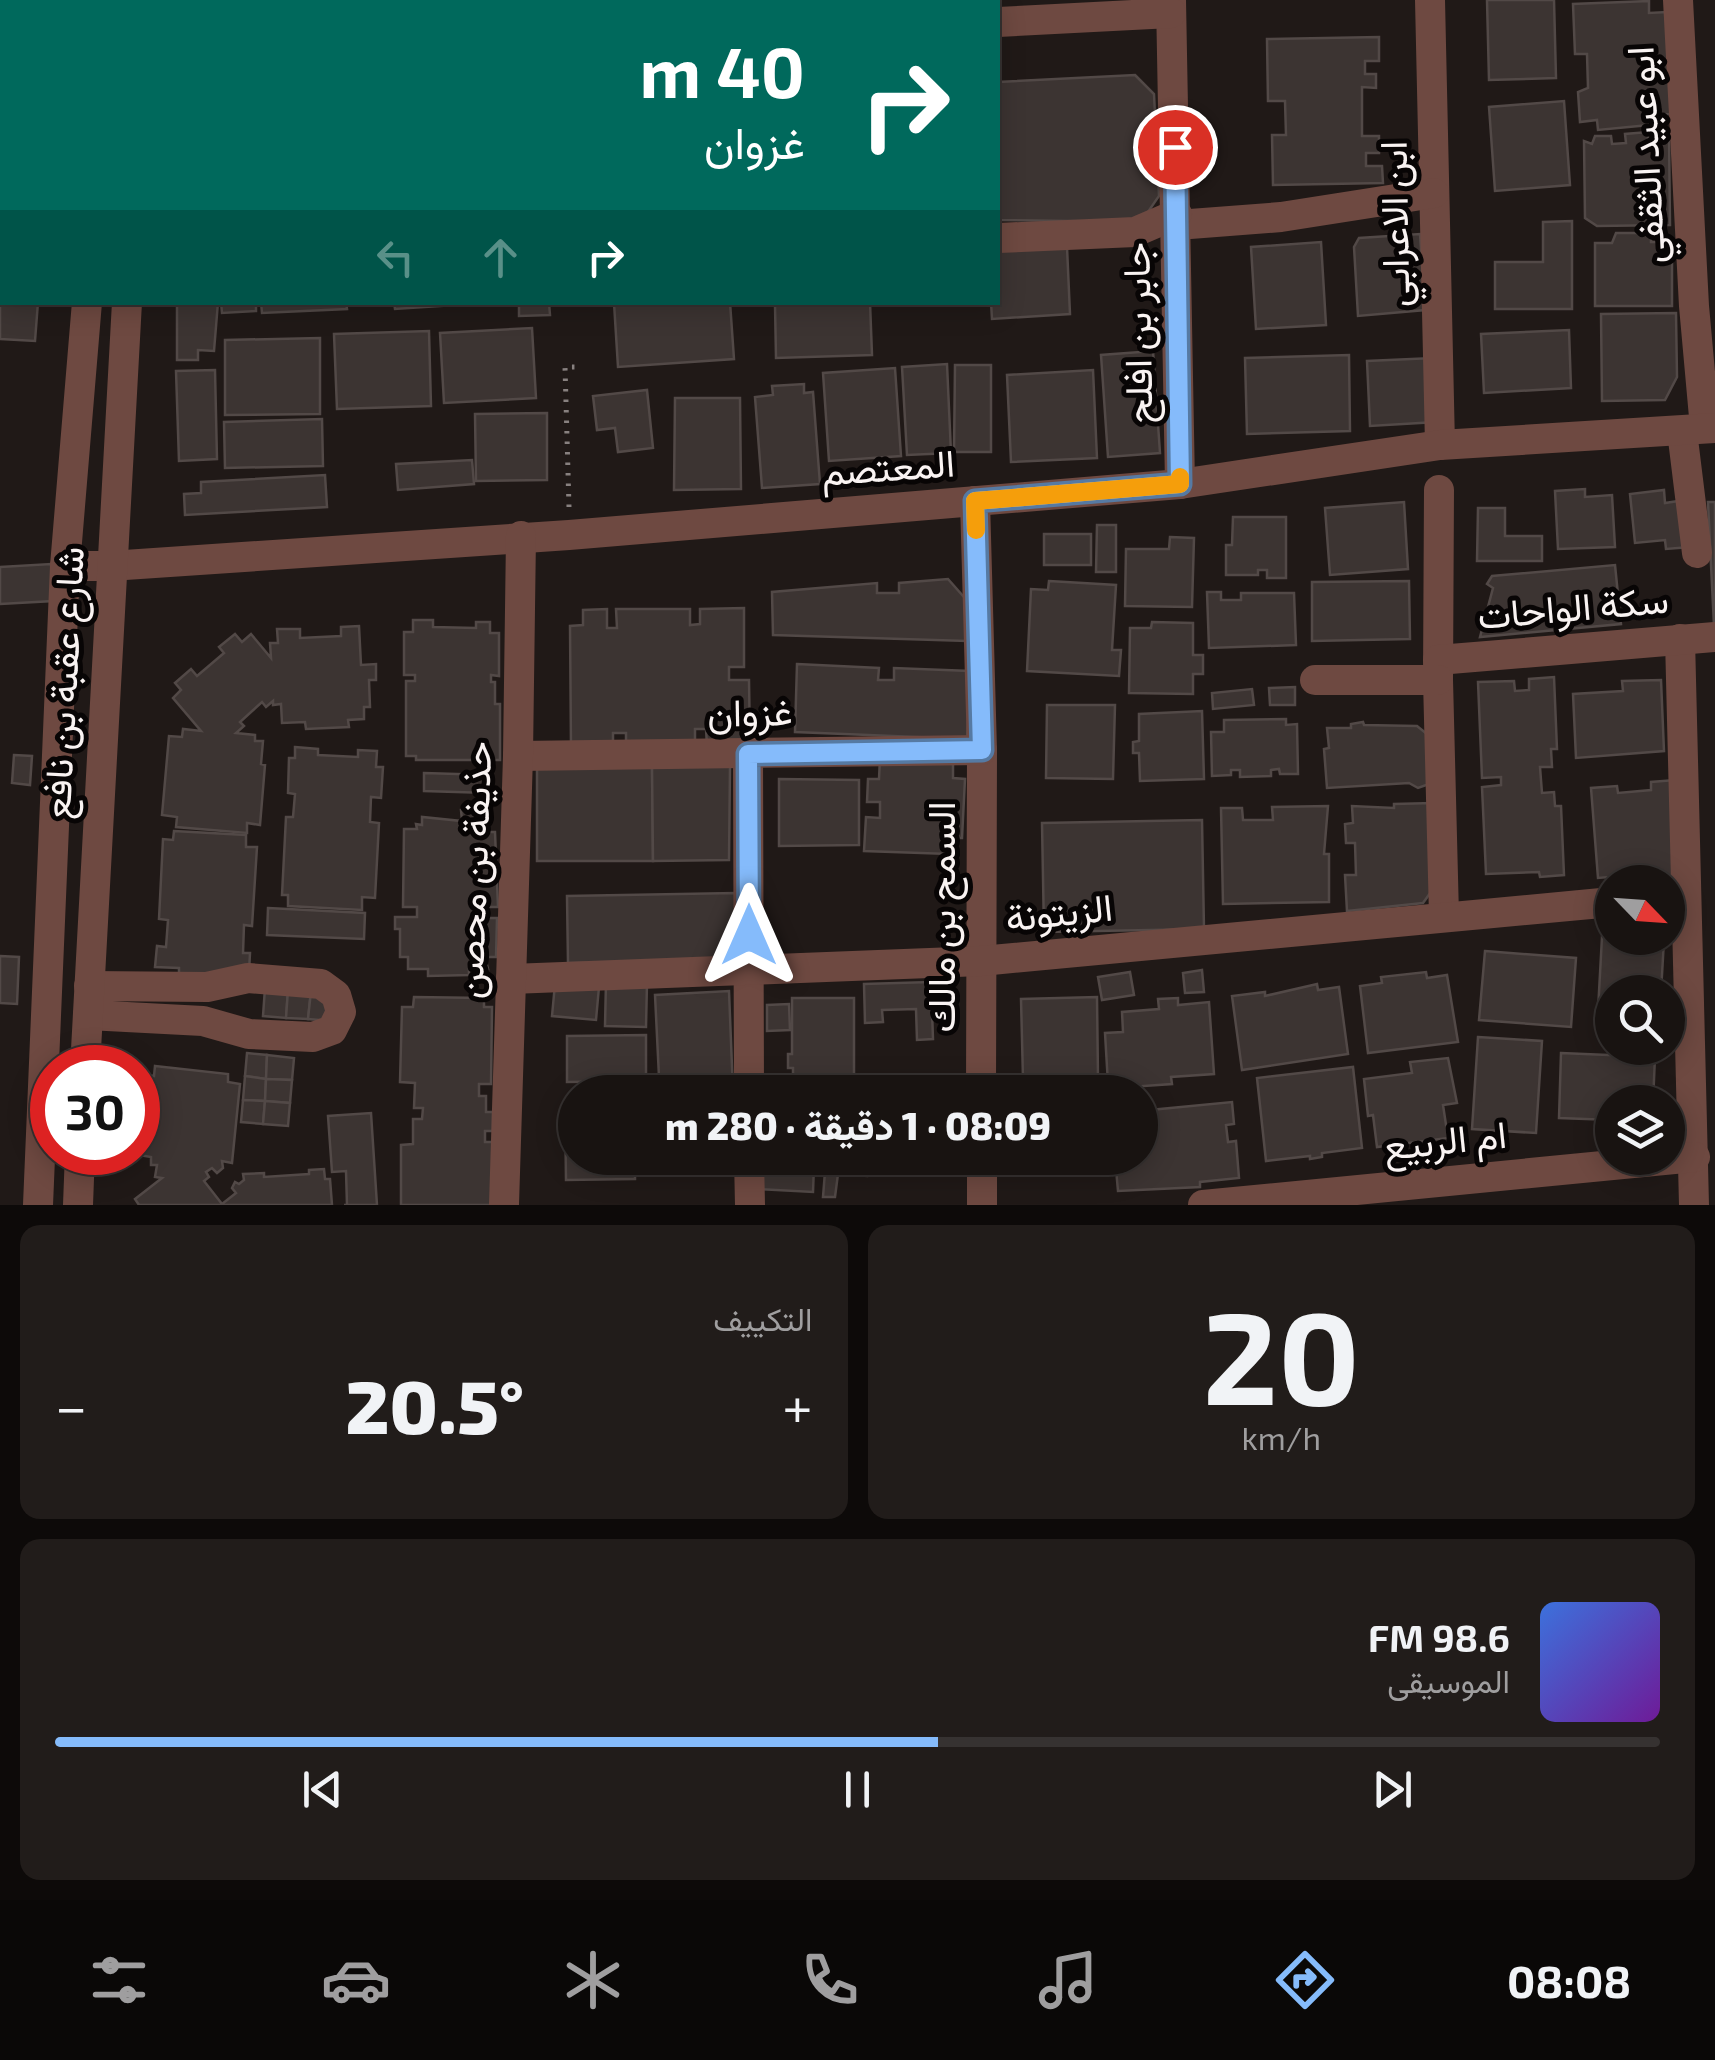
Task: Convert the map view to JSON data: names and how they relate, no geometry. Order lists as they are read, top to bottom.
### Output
{
  "streets": {
    "street": [
      "ابو عبيد الثقفي",
      "ابن الاعرابي",
      "جابر بن افلح",
      "المعتصم",
      "سكة الواحات",
      "شارع عقبة بن نافع",
      "غزوان",
      "حذيفة بن محصن",
      "الزيتونة",
      "السمح بن مالك",
      "ام الربيع"
    ]
  },
  "crossings": [
    ["ابو عبيد الثقفي", "المعتصم"],
    ["ابن الاعرابي", "المعتصم"],
    ["جابر بن افلح", "المعتصم"],
    ["المعتصم", "شارع عقبة بن نافع"],
    ["المعتصم", "حذيفة بن محصن"],
    ["المعتصم", "السمح بن مالك"],
    ["غزوان", "حذيفة بن محصن"],
    ["غزوان", "السمح بن مالك"],
    ["حذيفة بن محصن", "الزيتونة"],
    ["الزيتونة", "السمح بن مالك"]
  ],
  "north": "bottom right",
  "page": {
    "turn": ["40 m", "غزوان"],
    "limit": "30",
    "trip": "08:09 · 1 دقيقة · 280 m",
    "tile": [
      ["20", "km/h"],
      "التكييف"
    ],
    "heat": ["−", "20.5°", "+"],
    "song": ["98.6 FM", "الموسيقى"],
    "tabs": "08:08"
  }
}
